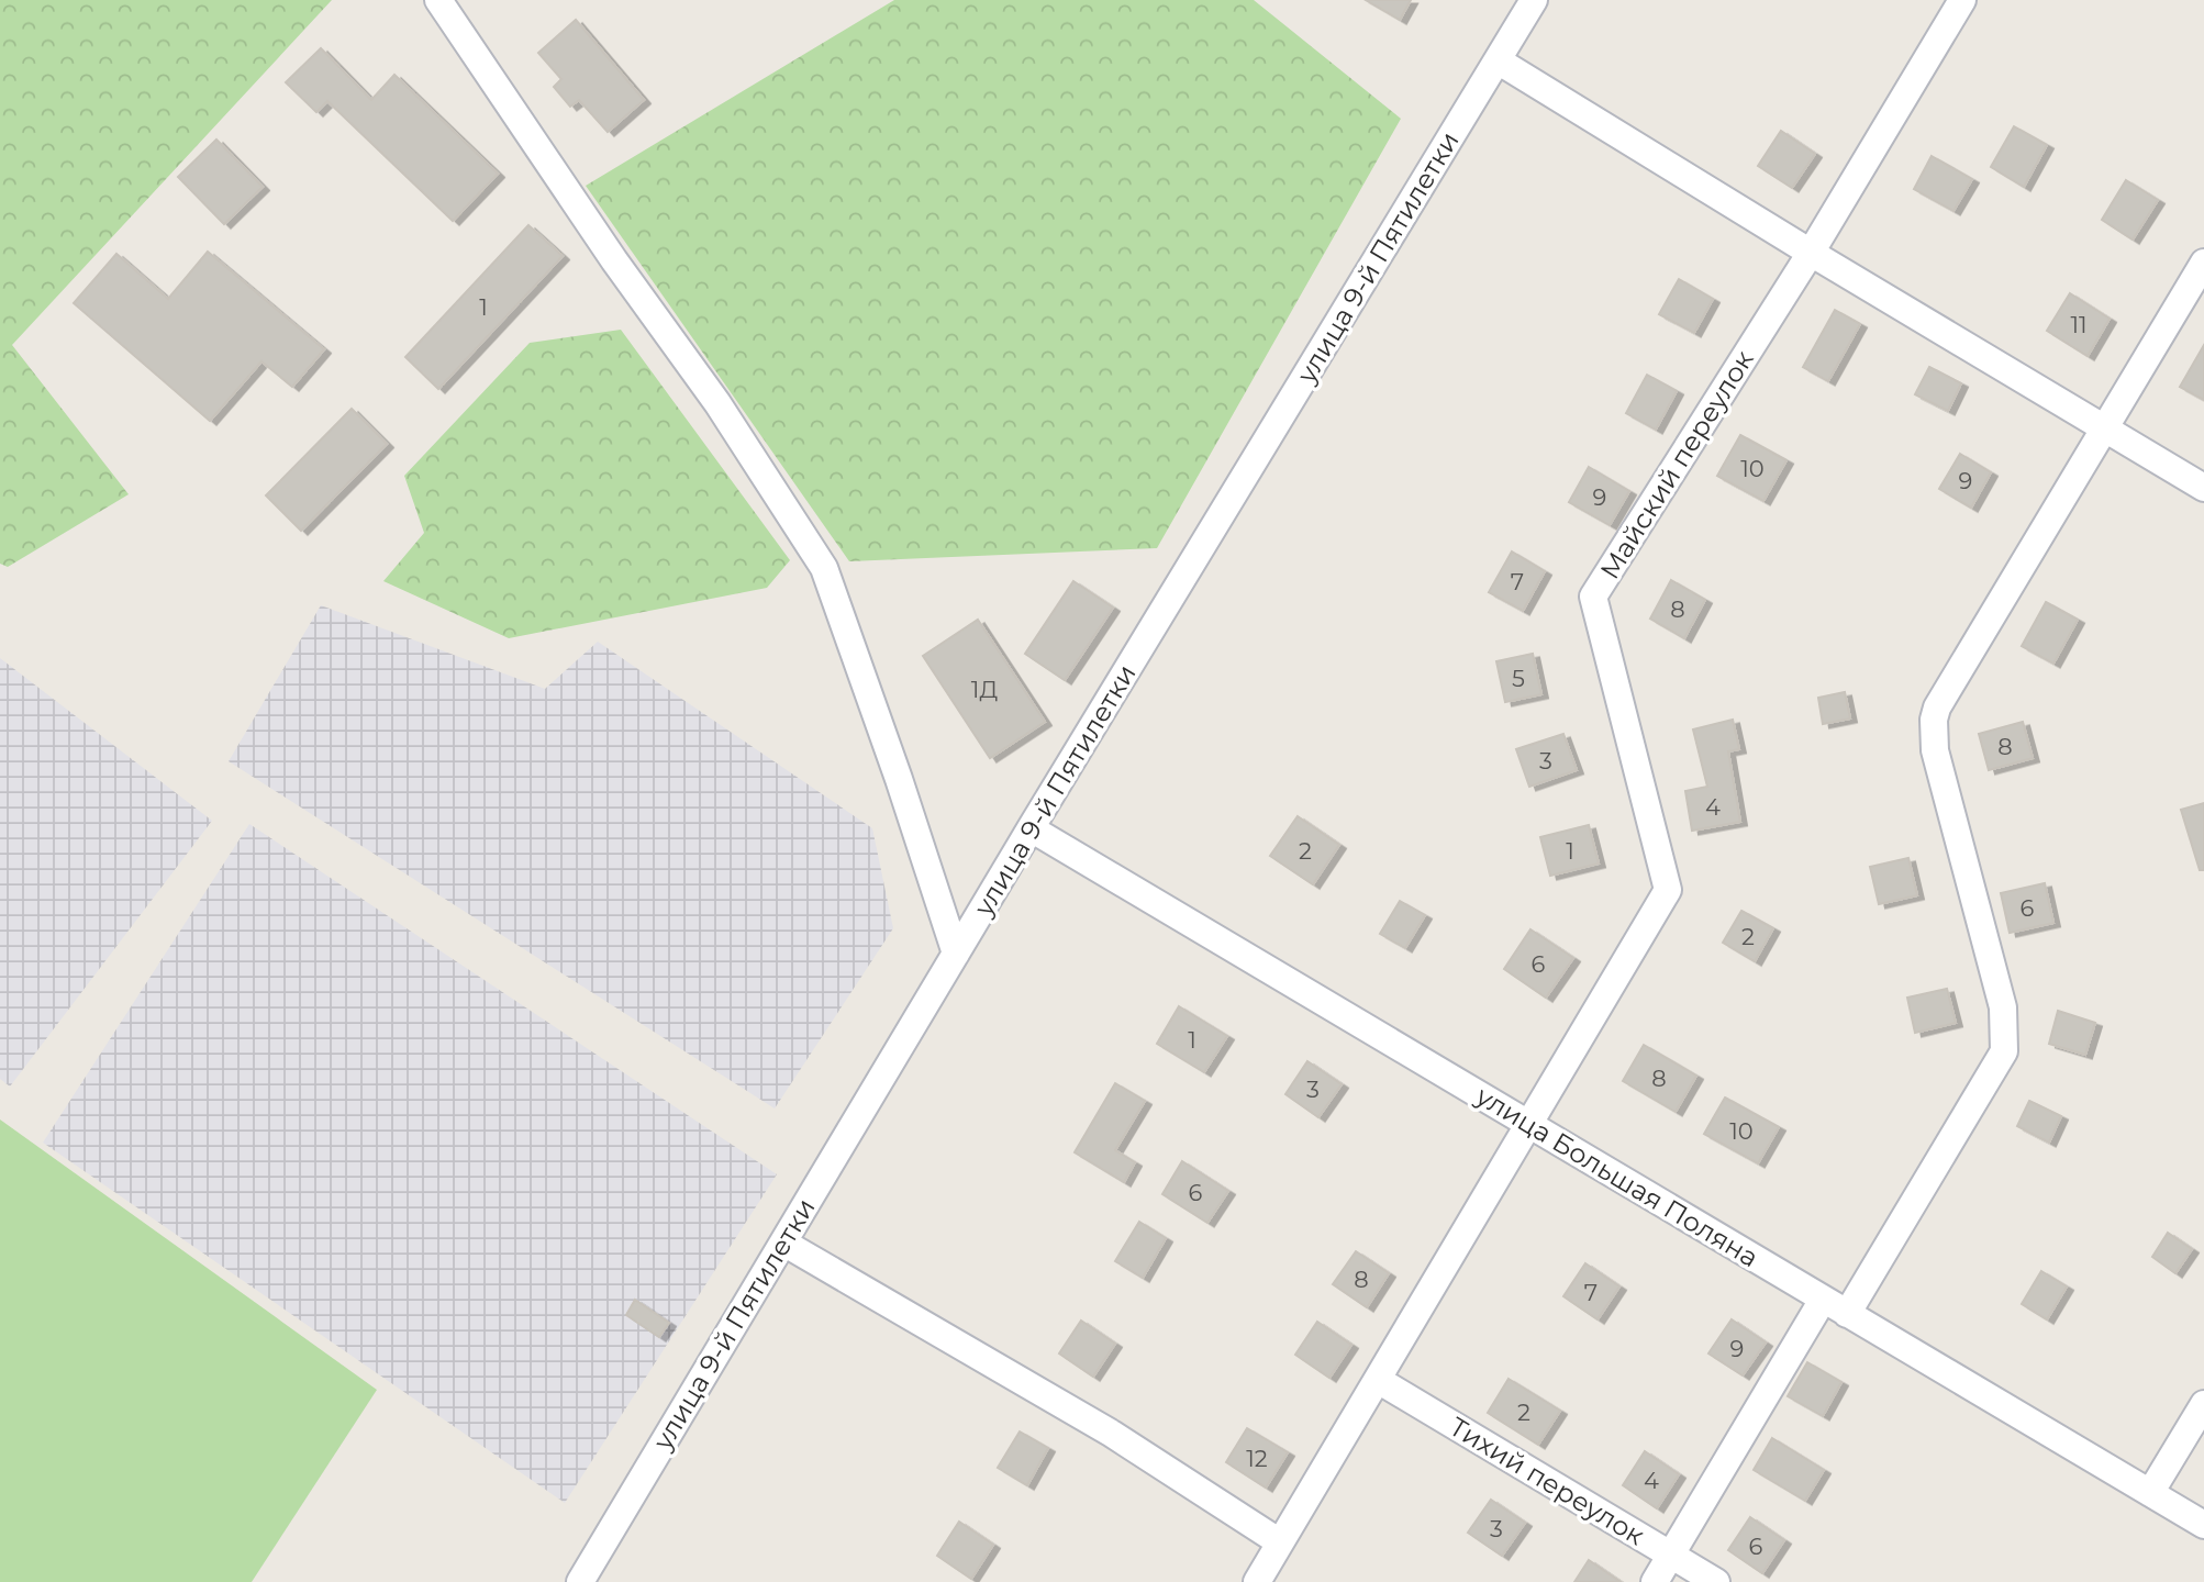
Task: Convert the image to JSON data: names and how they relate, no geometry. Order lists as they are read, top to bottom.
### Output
{
  "streets": {
    "street": [
      "улица 9-й Пятилетки",
      "Майский переулок",
      "улица Большая Поляна",
      "Тихий переулок"
    ]
  },
  "crossings": [
    ["улица 9-й Пятилетки", "улица Большая Поляна"],
    ["Майский переулок", "улица Большая Поляна"],
    ["Майский переулок", "Тихий переулок"]
  ],
  "house_numbers": [
    "1",
    "11",
    "10",
    "9",
    "9",
    "7",
    "8",
    "5",
    "1Д",
    "8",
    "3",
    "4",
    "2",
    "1",
    "6",
    "2",
    "6",
    "1",
    "8",
    "3",
    "10",
    "6",
    "8",
    "7",
    "9",
    "2",
    "12",
    "4",
    "3",
    "6"
  ]
}
